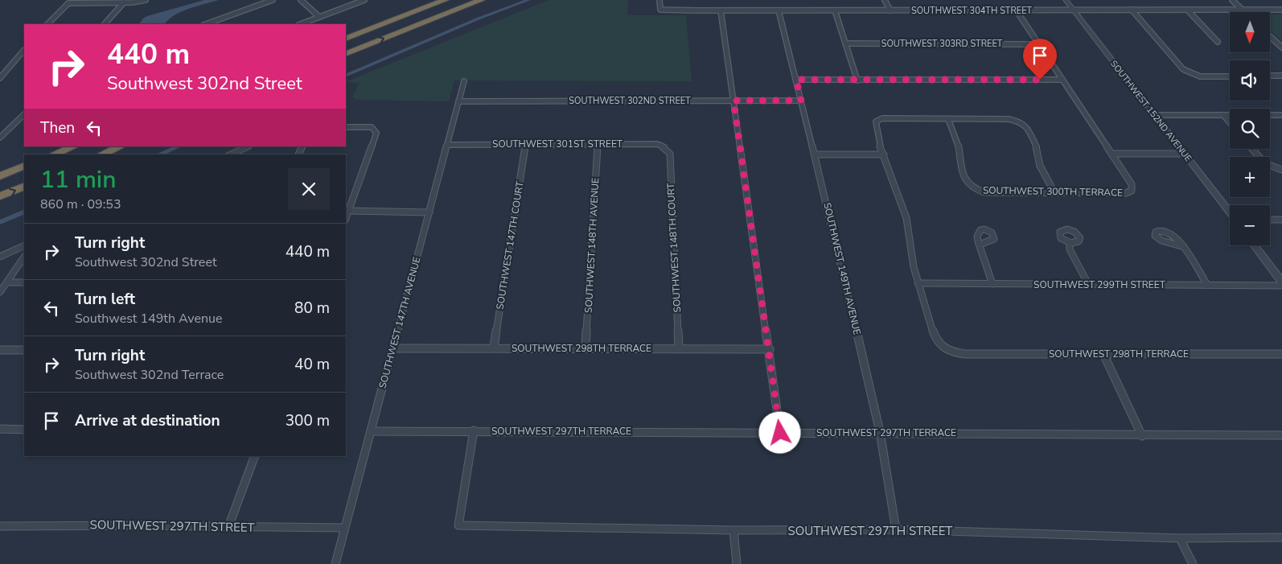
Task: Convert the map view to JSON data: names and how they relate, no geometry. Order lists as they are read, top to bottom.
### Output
{
  "streets": {
    "street": [
      "SOUTHWEST 304TH STREET",
      "SOUTHWEST 303RD STREET",
      "SOUTHWEST 302ND STREET",
      "SOUTHWEST 152ND AVENUE",
      "SOUTHWEST 301ST STREET",
      "SOUTHWEST 300TH TERRACE",
      "SOUTHWEST 147TH COURT",
      "SOUTHWEST 148TH AVENUE",
      "SOUTHWEST 148TH COURT",
      "SOUTHWEST 149TH AVENUE",
      "SOUTHWEST 299TH STREET",
      "SOUTHWEST 147TH AVENUE",
      "SOUTHWEST 298TH TERRACE",
      "SOUTHWEST 297TH TERRACE",
      "SOUTHWEST 297TH STREET"
    ]
  },
  "crossings": [
    ["SOUTHWEST 304TH STREET", "SOUTHWEST 152ND AVENUE"],
    ["SOUTHWEST 304TH STREET", "SOUTHWEST 149TH AVENUE"],
    ["SOUTHWEST 302ND STREET", "SOUTHWEST 149TH AVENUE"],
    ["SOUTHWEST 302ND STREET", "SOUTHWEST 147TH AVENUE"],
    ["SOUTHWEST 301ST STREET", "SOUTHWEST 147TH COURT"],
    ["SOUTHWEST 301ST STREET", "SOUTHWEST 148TH AVENUE"],
    ["SOUTHWEST 301ST STREET", "SOUTHWEST 148TH COURT"],
    ["SOUTHWEST 301ST STREET", "SOUTHWEST 147TH AVENUE"],
    ["SOUTHWEST 147TH COURT", "SOUTHWEST 298TH TERRACE"],
    ["SOUTHWEST 148TH AVENUE", "SOUTHWEST 298TH TERRACE"],
    ["SOUTHWEST 148TH COURT", "SOUTHWEST 298TH TERRACE"],
    ["SOUTHWEST 149TH AVENUE", "SOUTHWEST 297TH TERRACE"],
    ["SOUTHWEST 149TH AVENUE", "SOUTHWEST 297TH STREET"],
    ["SOUTHWEST 299TH STREET", "SOUTHWEST 298TH TERRACE"],
    ["SOUTHWEST 147TH AVENUE", "SOUTHWEST 298TH TERRACE"],
    ["SOUTHWEST 147TH AVENUE", "SOUTHWEST 297TH TERRACE"],
    ["SOUTHWEST 147TH AVENUE", "SOUTHWEST 297TH STREET"],
    ["SOUTHWEST 297TH TERRACE", "SOUTHWEST 297TH STREET"]
  ],
  "north": "bottom",
  "page": {
    "map_buttons": ["+", "−"],
    "turn": ["440 m", "Southwest 302nd Street"],
    "then": "Then",
    "heading": ["11 min", "860 m · 09:53"],
    "list": [
      {
        "name": "Turn right",
        "note": "Southwest 302nd Street",
        "value": "440 m"
      },
      {
        "name": "Turn left",
        "note": "Southwest 149th Avenue",
        "value": "80 m"
      },
      {
        "name": "Turn right",
        "note": "Southwest 302nd Terrace",
        "value": "40 m"
      },
      {
        "name": "Arrive at destination",
        "value": "300 m"
      }
    ]
  }
}
